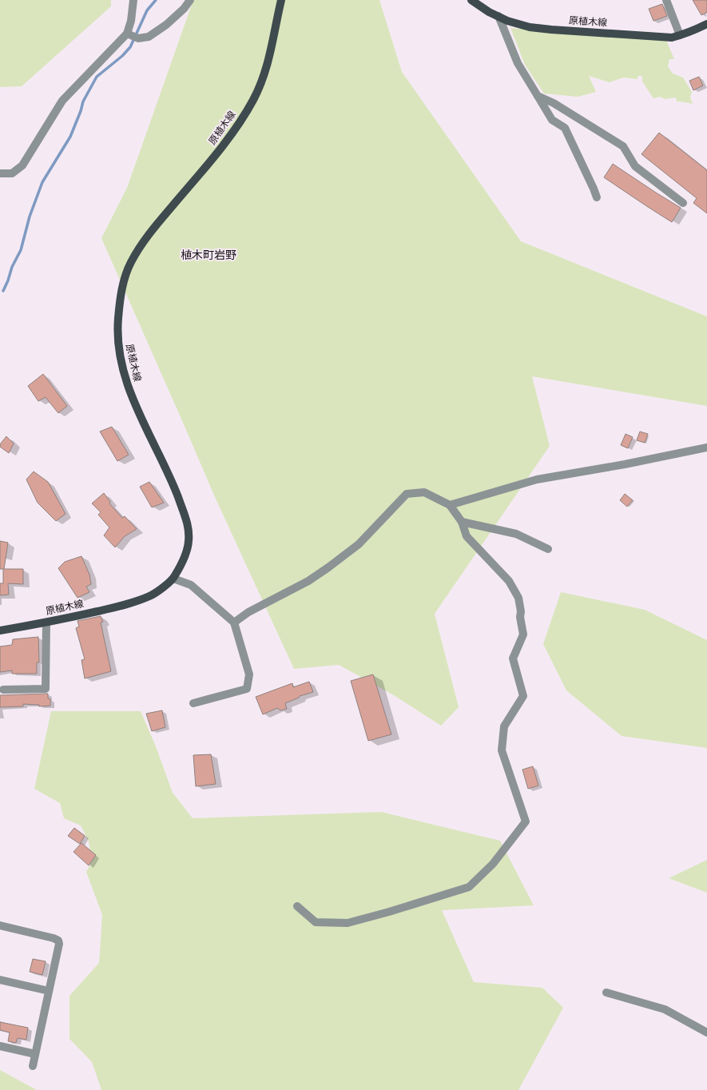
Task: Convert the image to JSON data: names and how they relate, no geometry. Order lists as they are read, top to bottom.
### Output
{
  "streets": {
    "main road": ["原植木線"]
  },
  "districts": ["植木町岩野"]
}
